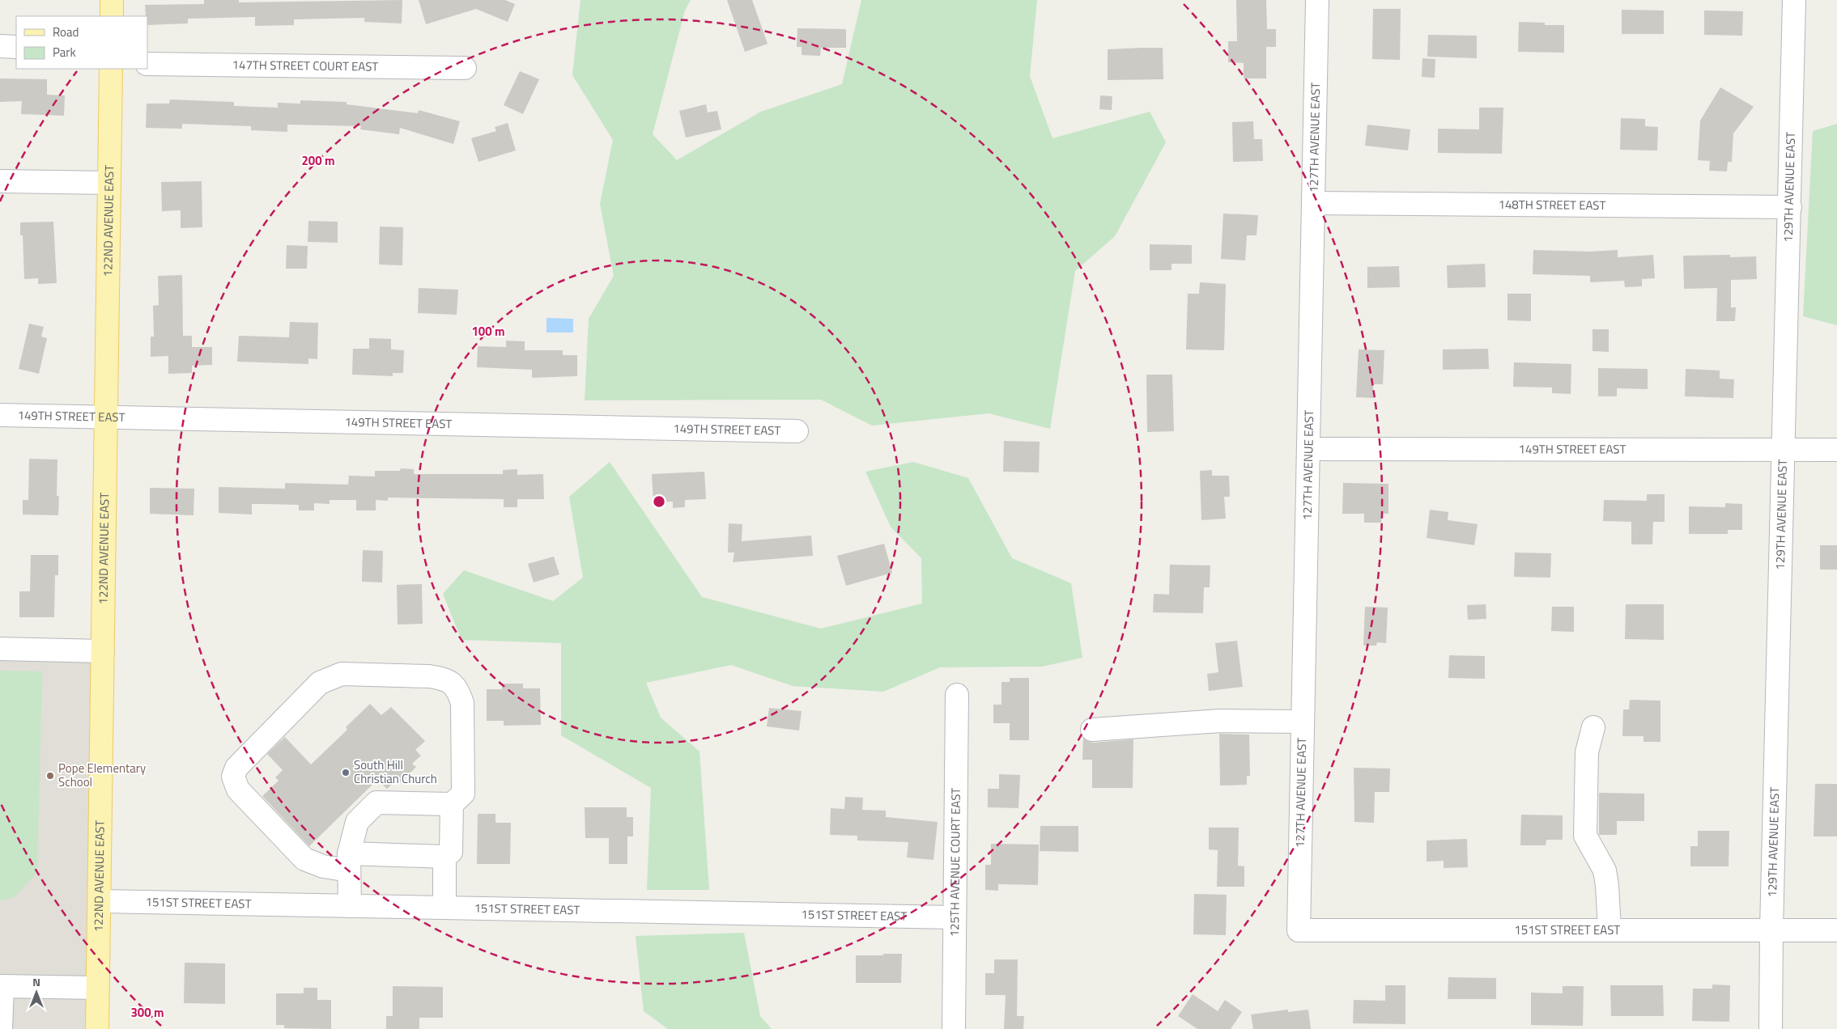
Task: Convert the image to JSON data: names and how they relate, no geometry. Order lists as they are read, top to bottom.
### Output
{
  "streets": {
    "main road": ["122ND AVENUE EAST"],
    "street": [
      "147TH STREET COURT EAST",
      "127TH AVENUE EAST",
      "129TH AVENUE EAST",
      "148TH STREET EAST",
      "149TH STREET EAST",
      "125TH AVENUE COURT EAST",
      "151ST STREET EAST"
    ]
  },
  "crossings": [
    ["127TH AVENUE EAST", "148TH STREET EAST"],
    ["127TH AVENUE EAST", "149TH STREET EAST"],
    ["127TH AVENUE EAST", "151ST STREET EAST"],
    ["129TH AVENUE EAST", "148TH STREET EAST"],
    ["129TH AVENUE EAST", "149TH STREET EAST"],
    ["129TH AVENUE EAST", "151ST STREET EAST"],
    ["122ND AVENUE EAST", "149TH STREET EAST"],
    ["122ND AVENUE EAST", "151ST STREET EAST"],
    ["125TH AVENUE COURT EAST", "151ST STREET EAST"]
  ],
  "places": ["South Hill Christian Church", "Pope Elementary School"],
  "legend": ["Road", "Park"],
  "north": "top",
  "rings": ["200 m", "100 m", "300 m"]
}
